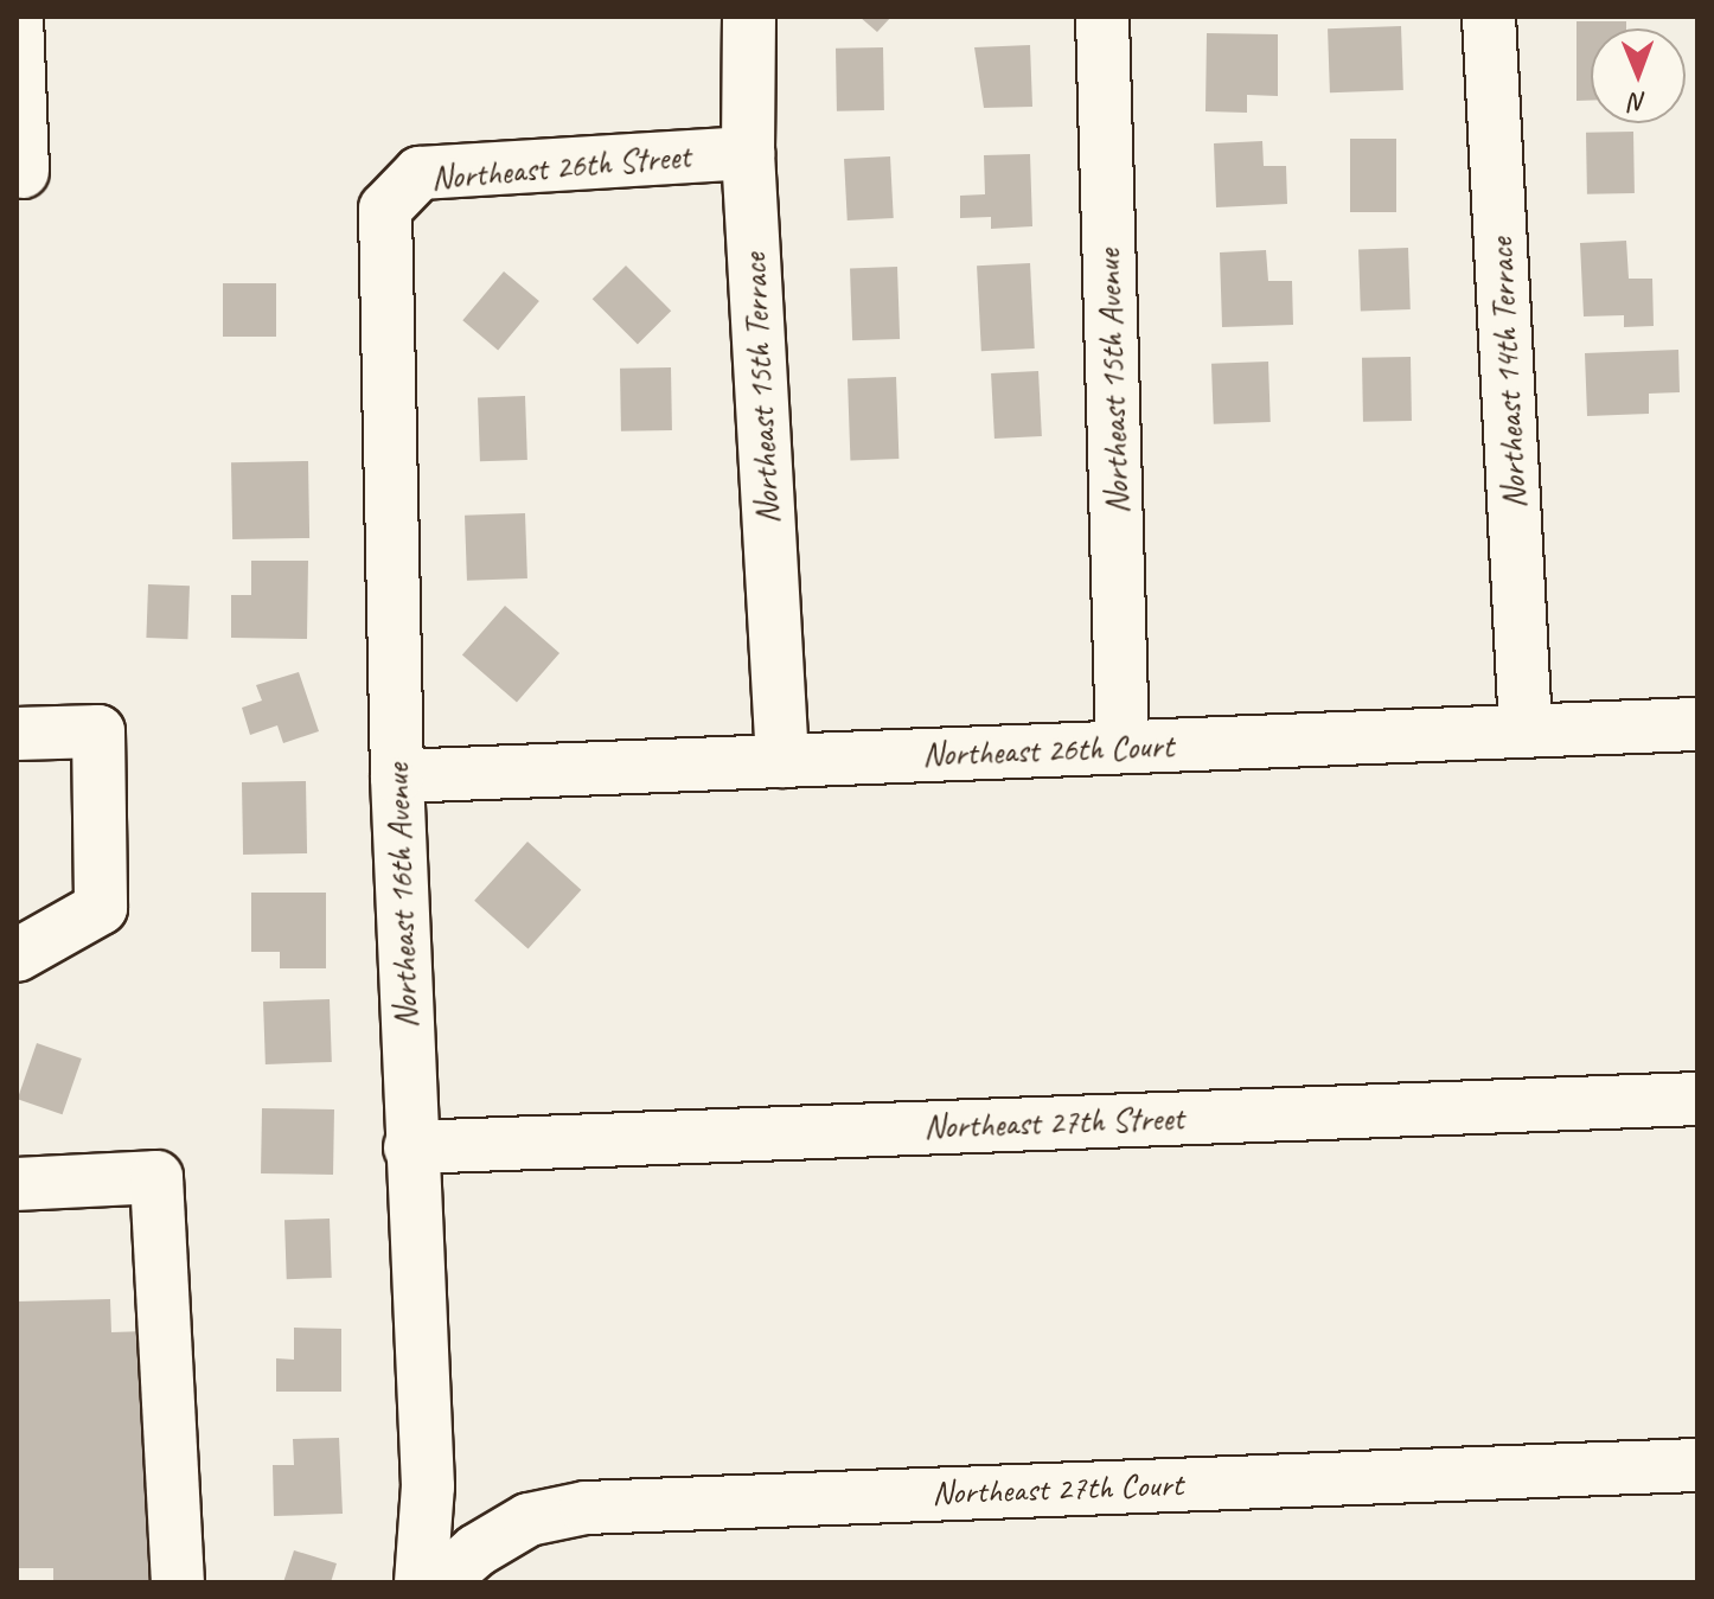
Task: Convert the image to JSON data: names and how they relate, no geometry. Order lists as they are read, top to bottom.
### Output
{
  "streets": {
    "street": [
      "Northeast 26th Street",
      "Northeast 14th Terrace",
      "Northeast 15th Avenue",
      "Northeast 15th Terrace",
      "Northeast 26th Court",
      "Northeast 16th Avenue",
      "Northeast 27th Street",
      "Northeast 27th Court"
    ]
  },
  "crossings": [
    ["Northeast 26th Street", "Northeast 15th Terrace"],
    ["Northeast 26th Street", "Northeast 16th Avenue"],
    ["Northeast 14th Terrace", "Northeast 26th Court"],
    ["Northeast 15th Avenue", "Northeast 26th Court"],
    ["Northeast 15th Terrace", "Northeast 26th Court"],
    ["Northeast 26th Court", "Northeast 16th Avenue"],
    ["Northeast 16th Avenue", "Northeast 27th Street"]
  ],
  "north": "bottom"
}
